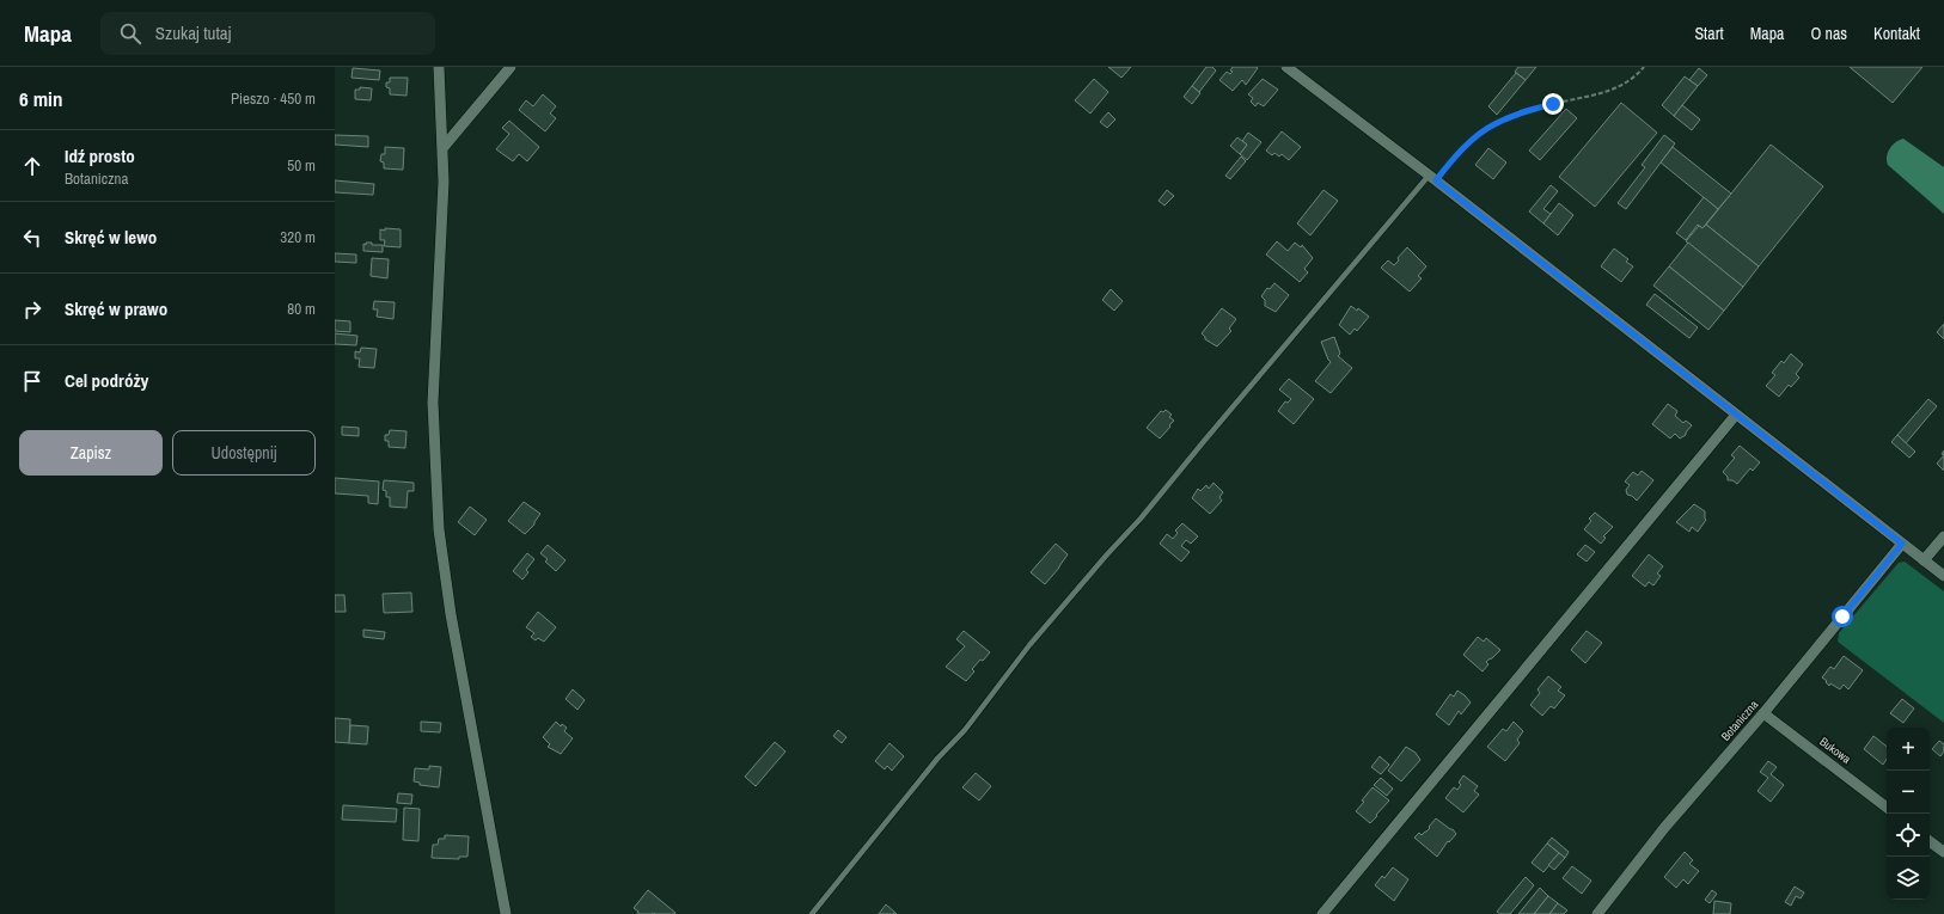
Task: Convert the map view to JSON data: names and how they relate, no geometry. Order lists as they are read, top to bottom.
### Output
{
  "streets": {
    "street": ["Botaniczna", "Bukowa"]
  },
  "crossings": [
    ["Botaniczna", "Bukowa"]
  ],
  "page": {
    "header": "Mapa",
    "search": "Szukaj tutaj",
    "nav": [
      "Start",
      "Mapa",
      "O nas",
      "Kontakt"
    ],
    "heading": ["6 min", "Pieszo · 450 m"],
    "list": [
      ["Idź prosto", "Botaniczna", "50 m"],
      ["Skręć w lewo", "320 m"],
      ["Skręć w prawo", "80 m"],
      "Cel podróży"
    ],
    "buttons": ["Zapisz", "Udostępnij"],
    "map_buttons": ["+", "−"]
  }
}
